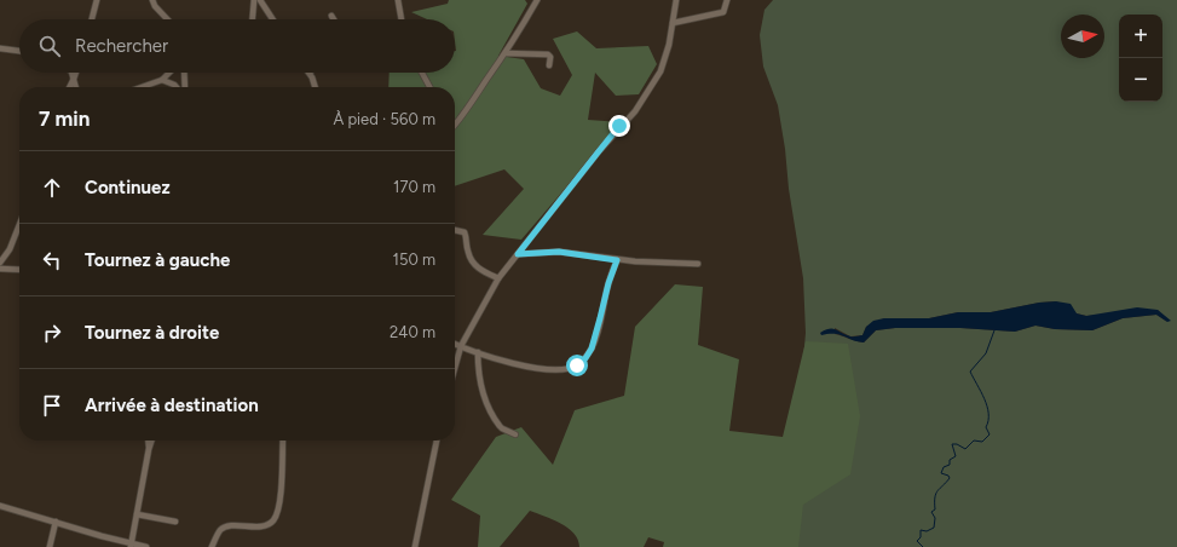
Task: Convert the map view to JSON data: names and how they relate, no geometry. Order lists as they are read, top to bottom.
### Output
{
  "north": "right",
  "page": {
    "map_buttons": ["+", "−"],
    "search": "Rechercher",
    "heading": ["7 min", "À pied · 560 m"],
    "list": [
      ["Continuez", "170 m"],
      ["Tournez à gauche", "150 m"],
      ["Tournez à droite", "240 m"],
      "Arrivée à destination"
    ]
  }
}
